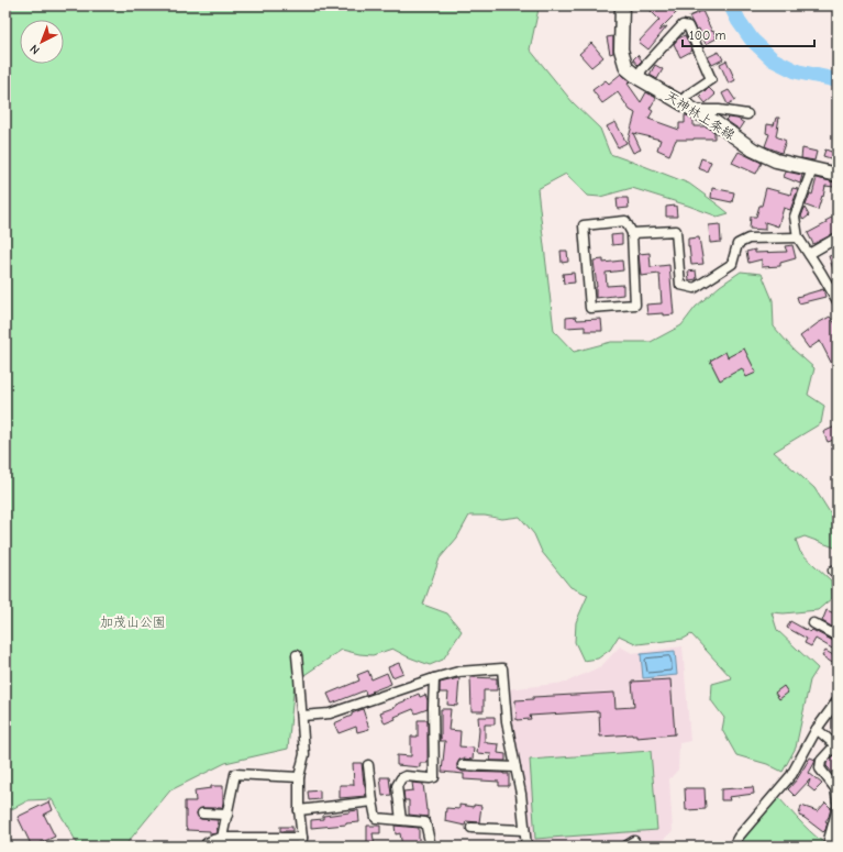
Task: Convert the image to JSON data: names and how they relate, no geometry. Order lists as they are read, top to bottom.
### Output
{
  "streets": {
    "main road": ["天神林上条線"]
  },
  "parks": ["加茂山公園"],
  "scale_bar": "100 m",
  "north": "bottom left"
}
